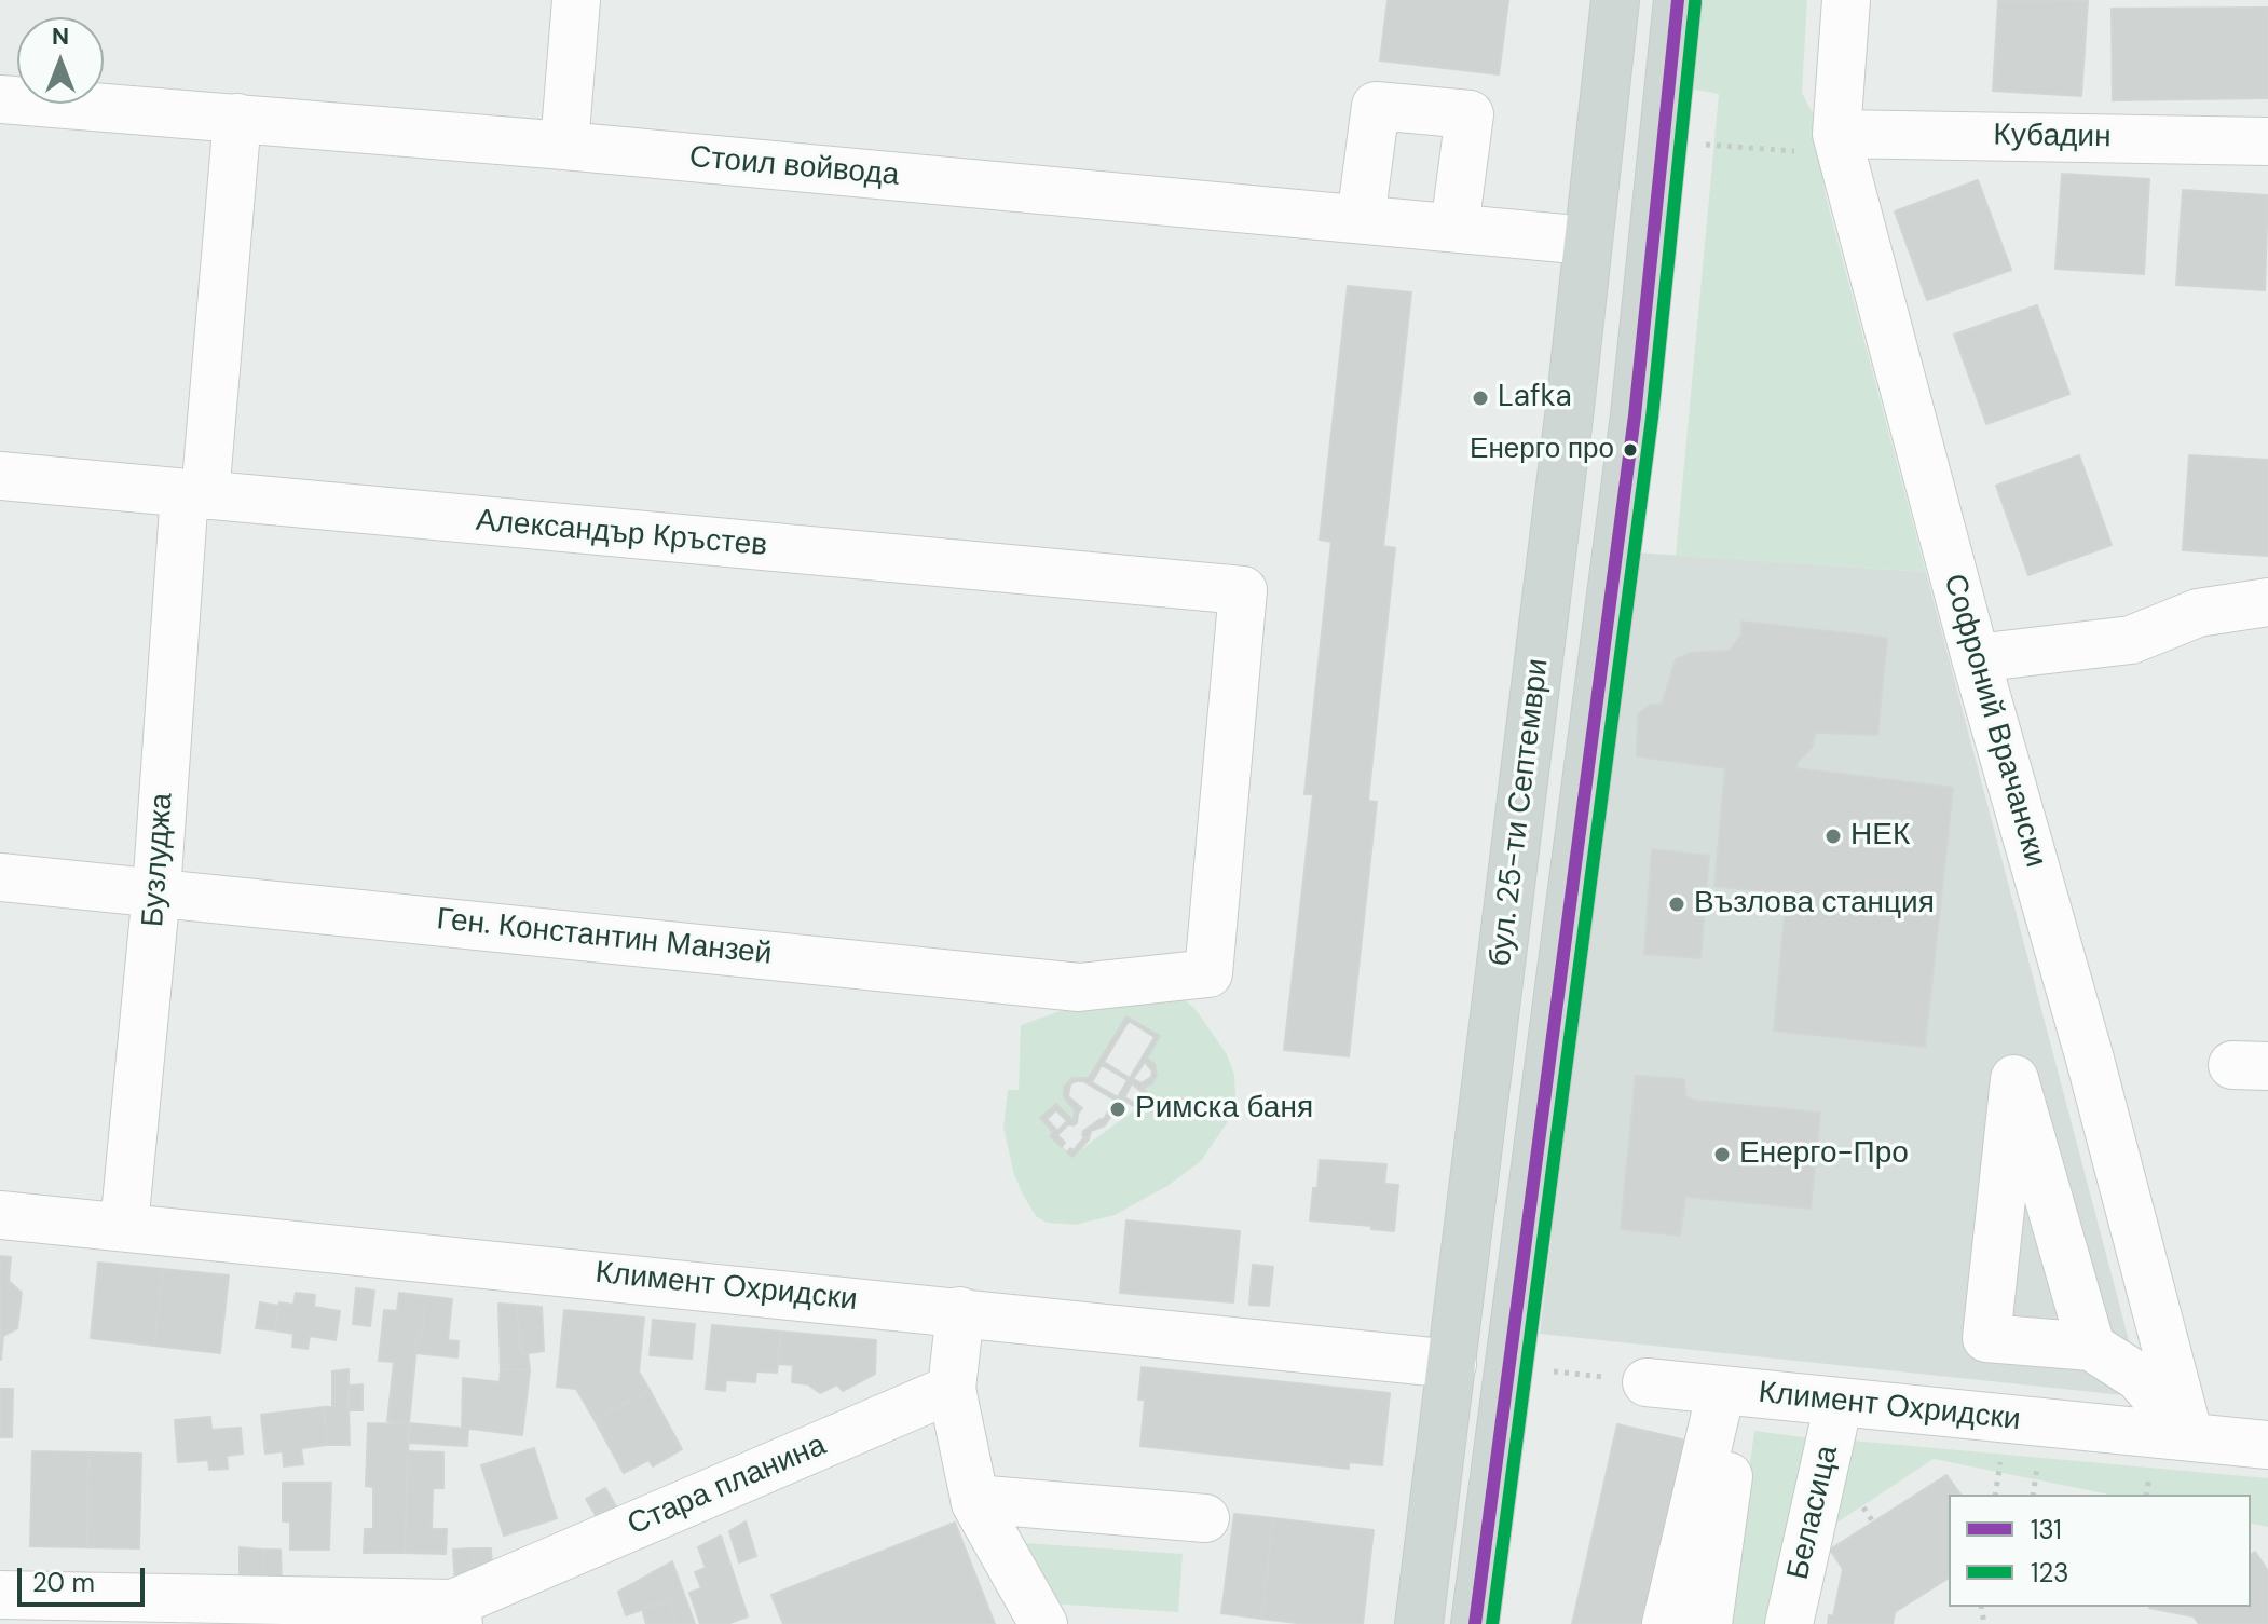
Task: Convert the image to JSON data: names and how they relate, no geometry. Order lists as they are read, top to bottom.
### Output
{
  "streets": {
    "main road": ["бул. 25-ти Септември"],
    "street": [
      "Кубадин",
      "Стоил войвода",
      "Александър Кръстев",
      "Софроний Врачански",
      "Бузлуджа",
      "Ген. Константин Манзей",
      "Климент Охридски",
      "Стара планина",
      "Беласица"
    ]
  },
  "crossings": [
    ["Кубадин", "Софроний Врачански"],
    ["Стоил войвода", "бул. 25-ти Септември"],
    ["Стоил войвода", "Бузлуджа"],
    ["Александър Кръстев", "Бузлуджа"],
    ["Александър Кръстев", "Ген. Константин Манзей"],
    ["Софроний Врачански", "Климент Охридски"],
    ["бул. 25-ти Септември", "Климент Охридски"],
    ["Бузлуджа", "Ген. Константин Манзей"],
    ["Бузлуджа", "Климент Охридски"],
    ["Климент Охридски", "Беласица"]
  ],
  "places": [
    "Lafka",
    "Енерго про",
    "НЕК",
    "Възлова станция",
    "Римска баня",
    "Енерго-Про"
  ],
  "lines": ["transit line 131", "transit line 123"],
  "legend": ["131", "123"],
  "scale_bar": "20 m",
  "north": "top"
}
